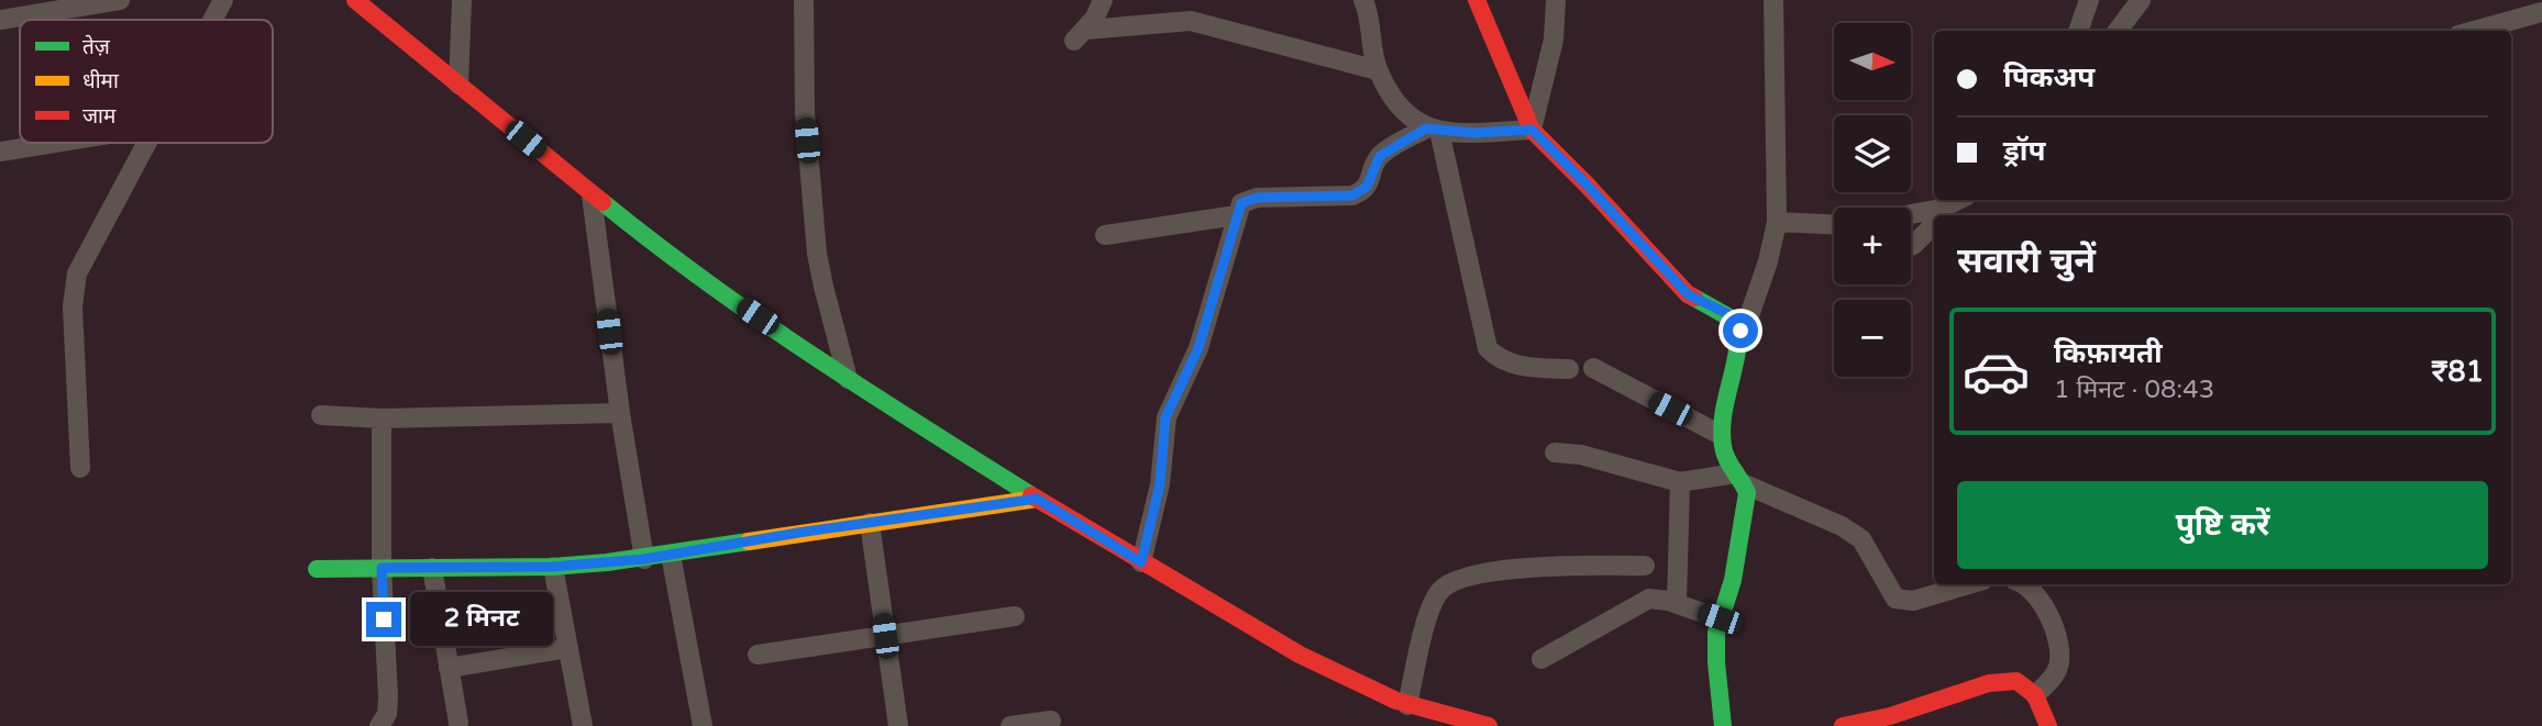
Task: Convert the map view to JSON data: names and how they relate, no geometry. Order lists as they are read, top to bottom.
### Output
{
  "legend": ["तेज़", "धीमा", "जाम"],
  "north": "right",
  "page": {
    "map_buttons": ["+", "−"],
    "banner": ["पिकअप", "ड्रॉप"],
    "heading": "सवारी चुनें",
    "list": [
      {
        "name": "किफ़ायती",
        "note": "1 मिनट · 08:43",
        "value": "₹81"
      }
    ],
    "buttons": "पुष्टि करें",
    "bubble": "2 मिनट"
  }
}
